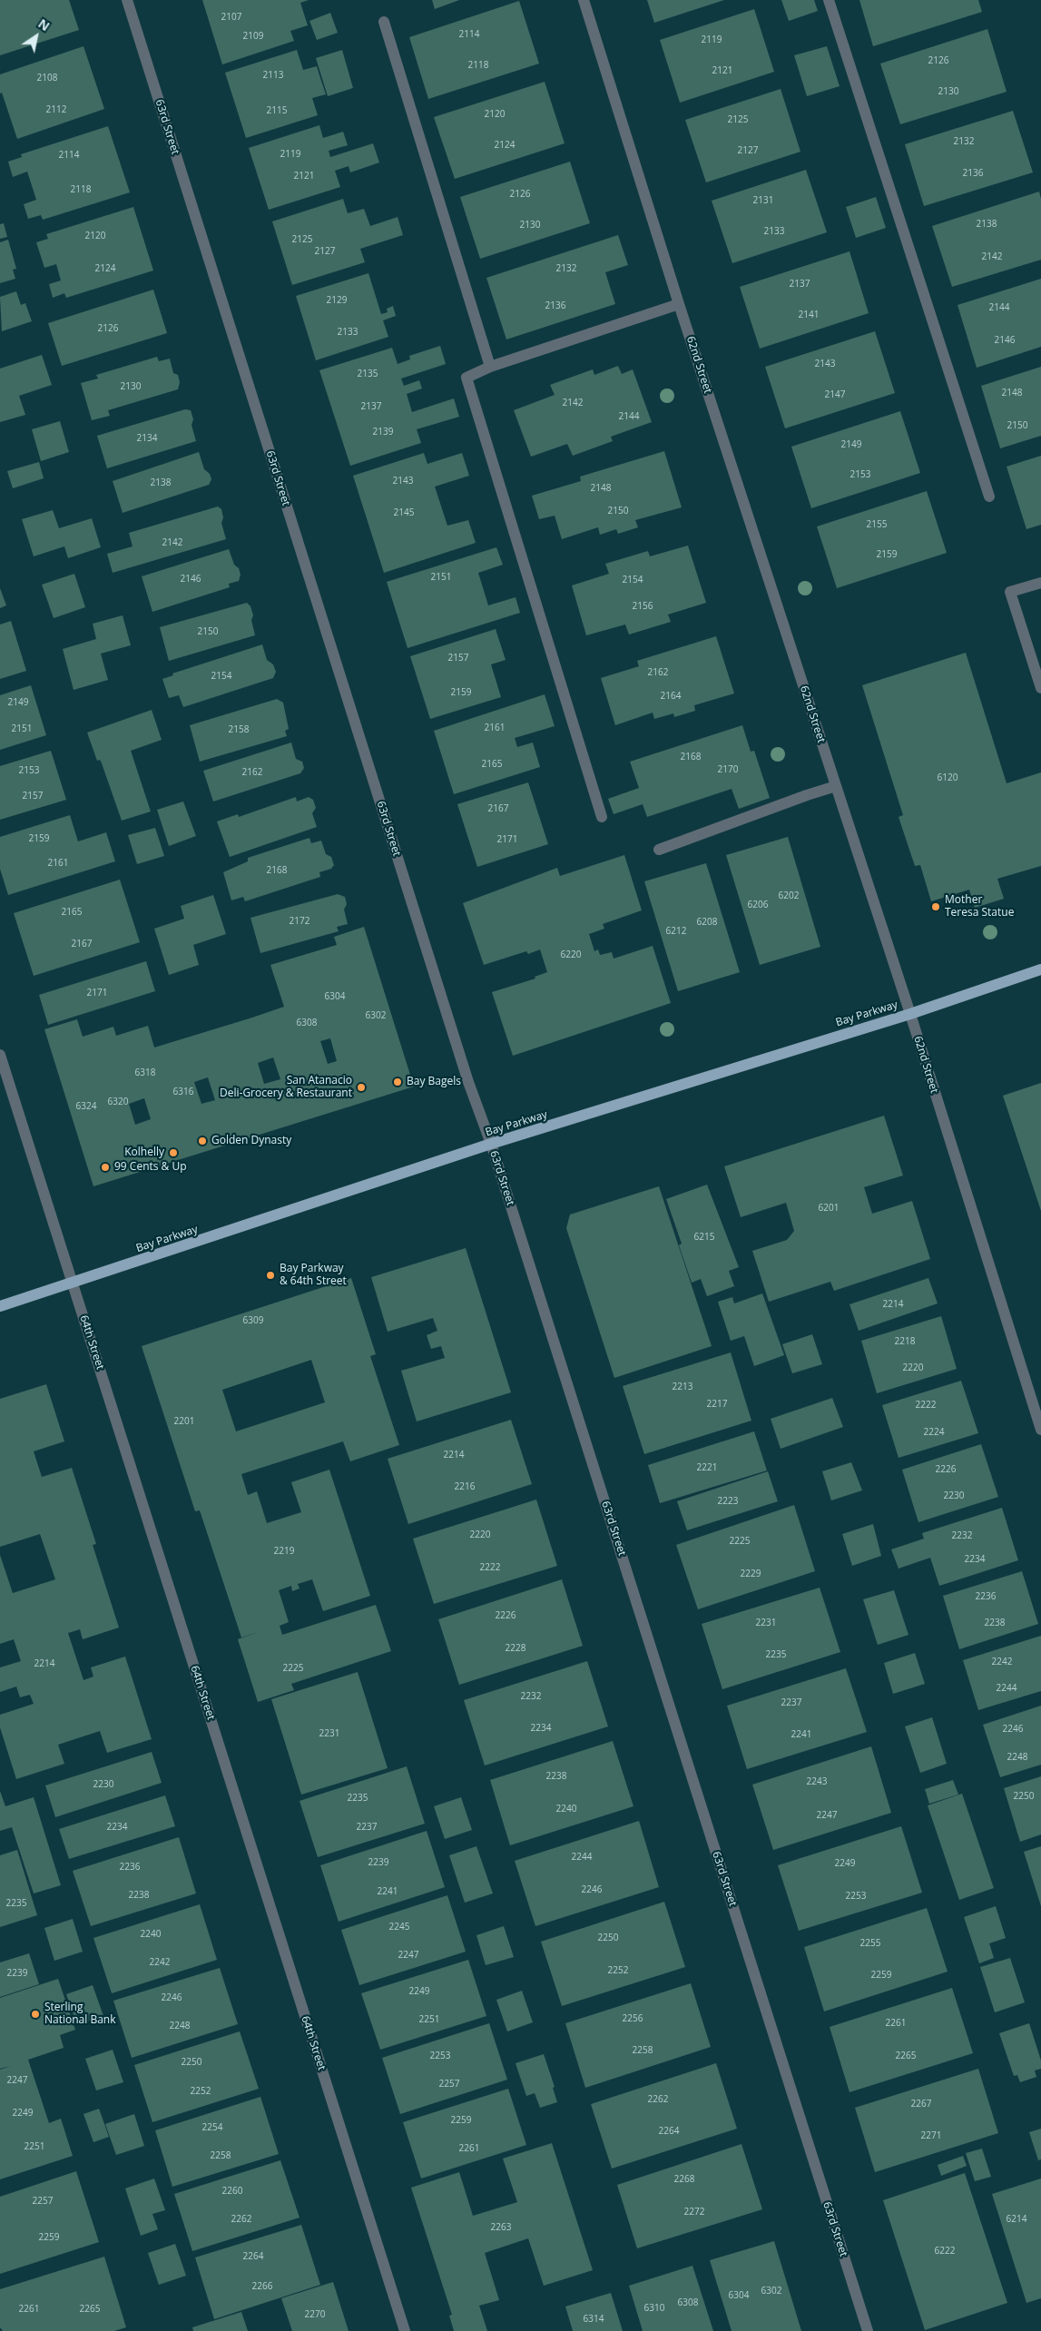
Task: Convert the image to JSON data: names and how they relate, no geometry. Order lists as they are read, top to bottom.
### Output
{
  "streets": {
    "main road": ["Bay Parkway"],
    "street": ["63rd Street", "62nd Street", "64th Street"]
  },
  "crossings": [
    ["63rd Street", "Bay Parkway"],
    ["62nd Street", "Bay Parkway"],
    ["Bay Parkway", "64th Street"]
  ],
  "places": [
    "Mother Teresa Statue",
    "Bay Bagels",
    "San Atanacio Deli-Grocery & Restaurant",
    "Golden Dynasty",
    "Kolhelly",
    "99 Cents & Up",
    "Bay Parkway & 64th Street",
    "Sterling National Bank"
  ],
  "house_numbers": [
    "2107",
    "2114",
    "2109",
    "2119",
    "2126",
    "2118",
    "2121",
    "2113",
    "2108",
    "2130",
    "2112",
    "2115",
    "2120",
    "2125",
    "2132",
    "2124",
    "2127",
    "2119",
    "2114",
    "2136",
    "2121",
    "2118",
    "2126",
    "2131",
    "2138",
    "2130",
    "2133",
    "2120",
    "2125",
    "2127",
    "2142",
    "2124",
    "2132",
    "2137",
    "2129",
    "2136",
    "2144",
    "2141",
    "2126",
    "2133",
    "2146",
    "2143",
    "2135",
    "2130",
    "2148",
    "2147",
    "2142",
    "2137",
    "2144",
    "2150",
    "2139",
    "2134",
    "2149",
    "2153",
    "2143",
    "2138",
    "2148",
    "2150",
    "2145",
    "2155",
    "2142",
    "2159",
    "2151",
    "2146",
    "2154",
    "2156",
    "2150",
    "2157",
    "2162",
    "2154",
    "2159",
    "2164",
    "2149",
    "2161",
    "2151",
    "2158",
    "2168",
    "2165",
    "2170",
    "2153",
    "2162",
    "6120",
    "2157",
    "2167",
    "2159",
    "2171",
    "2161",
    "2168",
    "6202",
    "6206",
    "2165",
    "2172",
    "6208",
    "6212",
    "2167",
    "6220",
    "2171",
    "6304",
    "6302",
    "6308",
    "6318",
    "6316",
    "6320",
    "6324",
    "6201",
    "6215",
    "2214",
    "6309",
    "2218",
    "2220",
    "2213",
    "2217",
    "2222",
    "2201",
    "2224",
    "2214",
    "2221",
    "2226",
    "2216",
    "2230",
    "2223",
    "2220",
    "2232",
    "2225",
    "2219",
    "2234",
    "2222",
    "2229",
    "2236",
    "2226",
    "2231",
    "2238",
    "2228",
    "2235",
    "2242",
    "2214",
    "2225",
    "2244",
    "2232",
    "2237",
    "2234",
    "2246",
    "2231",
    "2241",
    "2248",
    "2238",
    "2243",
    "2230",
    "2250",
    "2235",
    "2240",
    "2247",
    "2234",
    "2237",
    "2244",
    "2239",
    "2249",
    "2236",
    "2246",
    "2241",
    "2238",
    "2253",
    "2235",
    "2245",
    "2240",
    "2250",
    "2255",
    "2247",
    "2242",
    "2252",
    "2239",
    "2259",
    "2249",
    "2246",
    "2256",
    "2251",
    "2261",
    "2248",
    "2258",
    "2253",
    "2265",
    "2250",
    "2247",
    "2257",
    "2252",
    "2262",
    "2267",
    "2249",
    "2259",
    "2254",
    "2264",
    "2271",
    "2251",
    "2261",
    "2258",
    "2268",
    "2260",
    "2257",
    "2272",
    "2262",
    "6214",
    "2263",
    "2259",
    "6222",
    "2264",
    "2266",
    "6302",
    "6304",
    "6308",
    "6310",
    "2261",
    "2265",
    "2270",
    "6314"
  ],
  "north": "top right"
}
